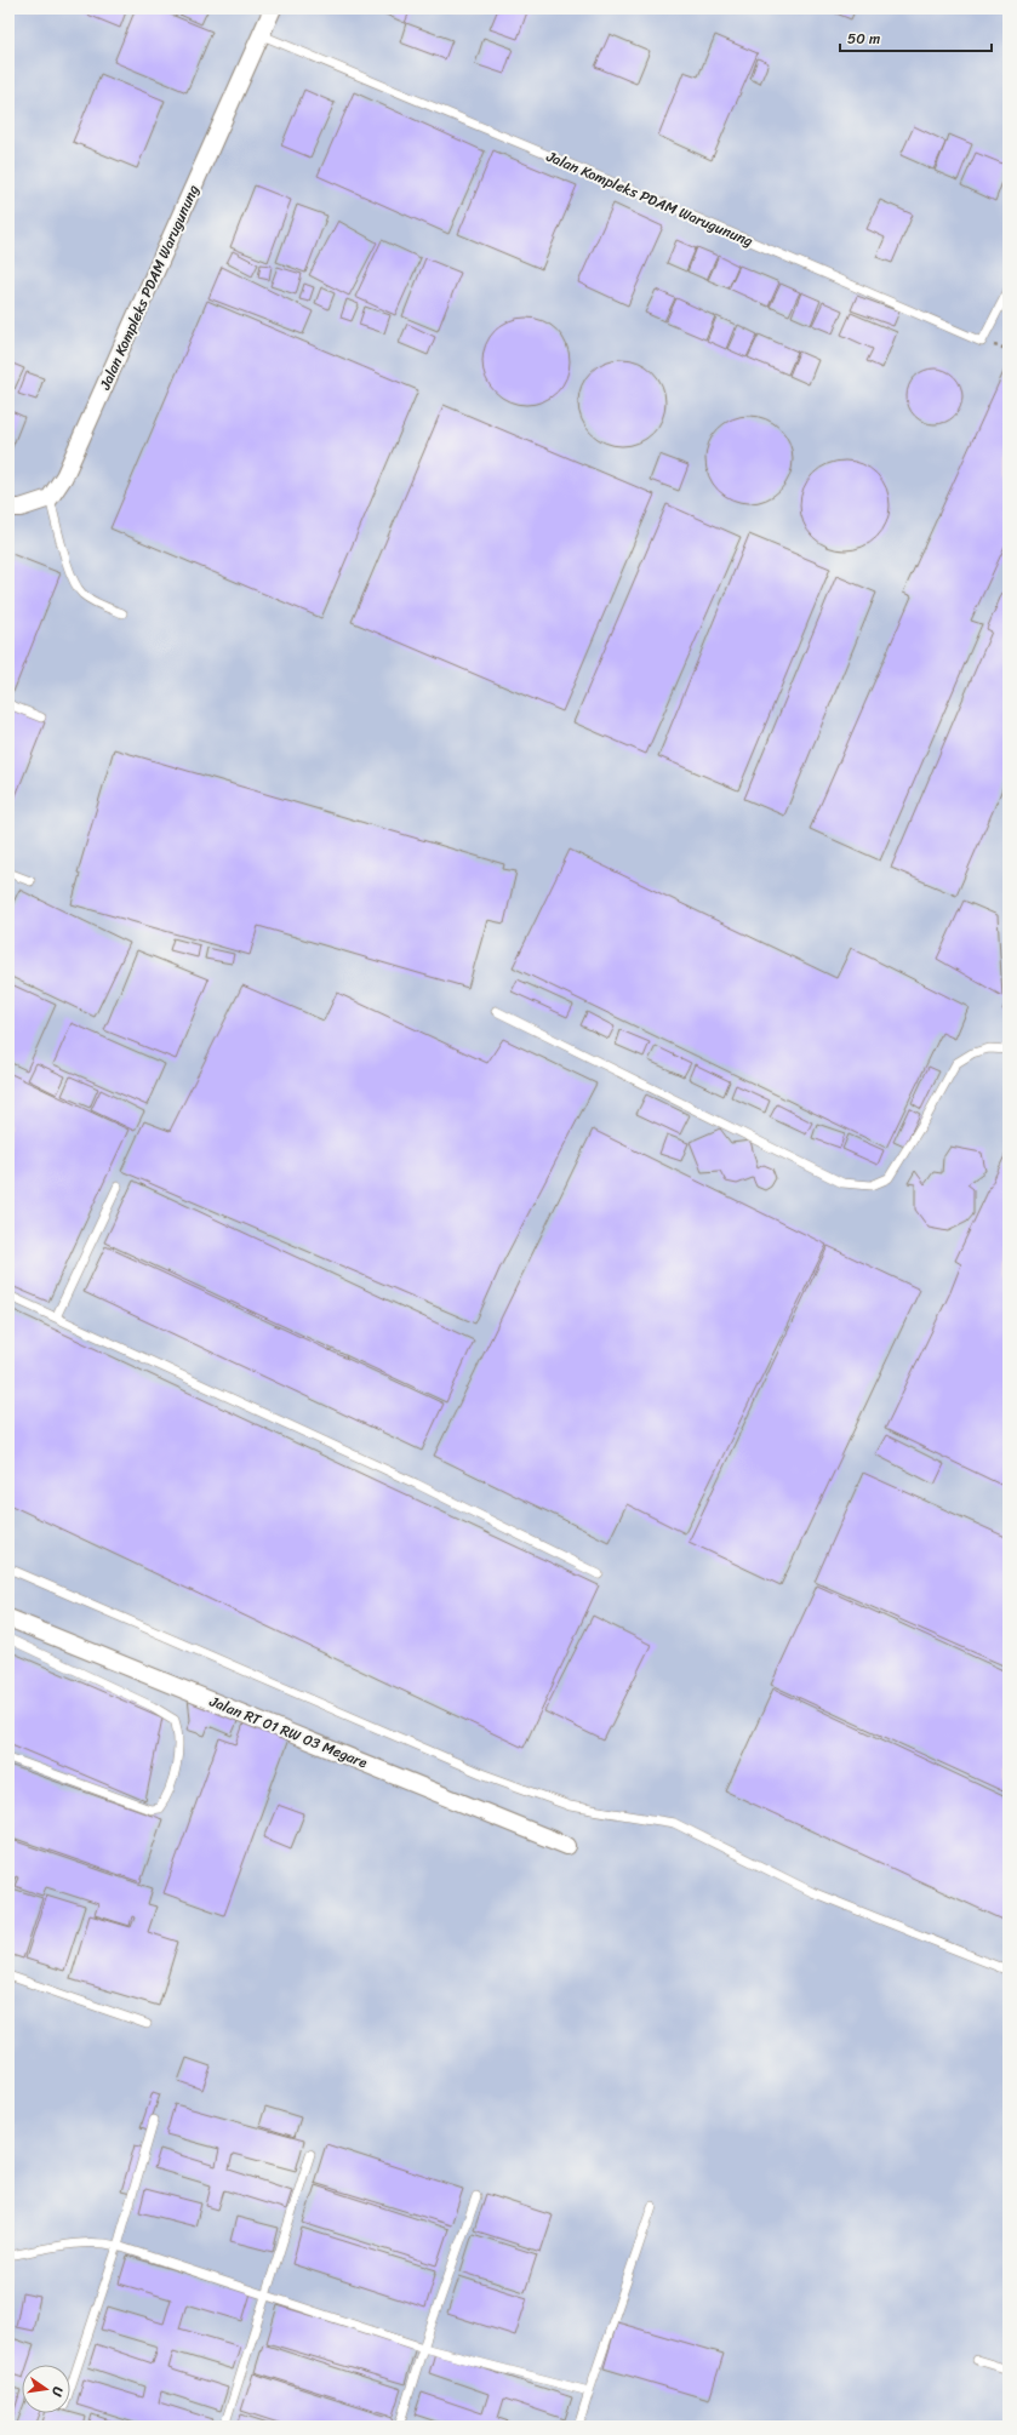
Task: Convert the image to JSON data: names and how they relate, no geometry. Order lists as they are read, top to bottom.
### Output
{
  "streets": {
    "street": ["Jalan Kompleks PDAM Warugunung", "Jalan RT 01 RW 03 Megare"]
  },
  "scale_bar": "50 m",
  "north": "right"
}
